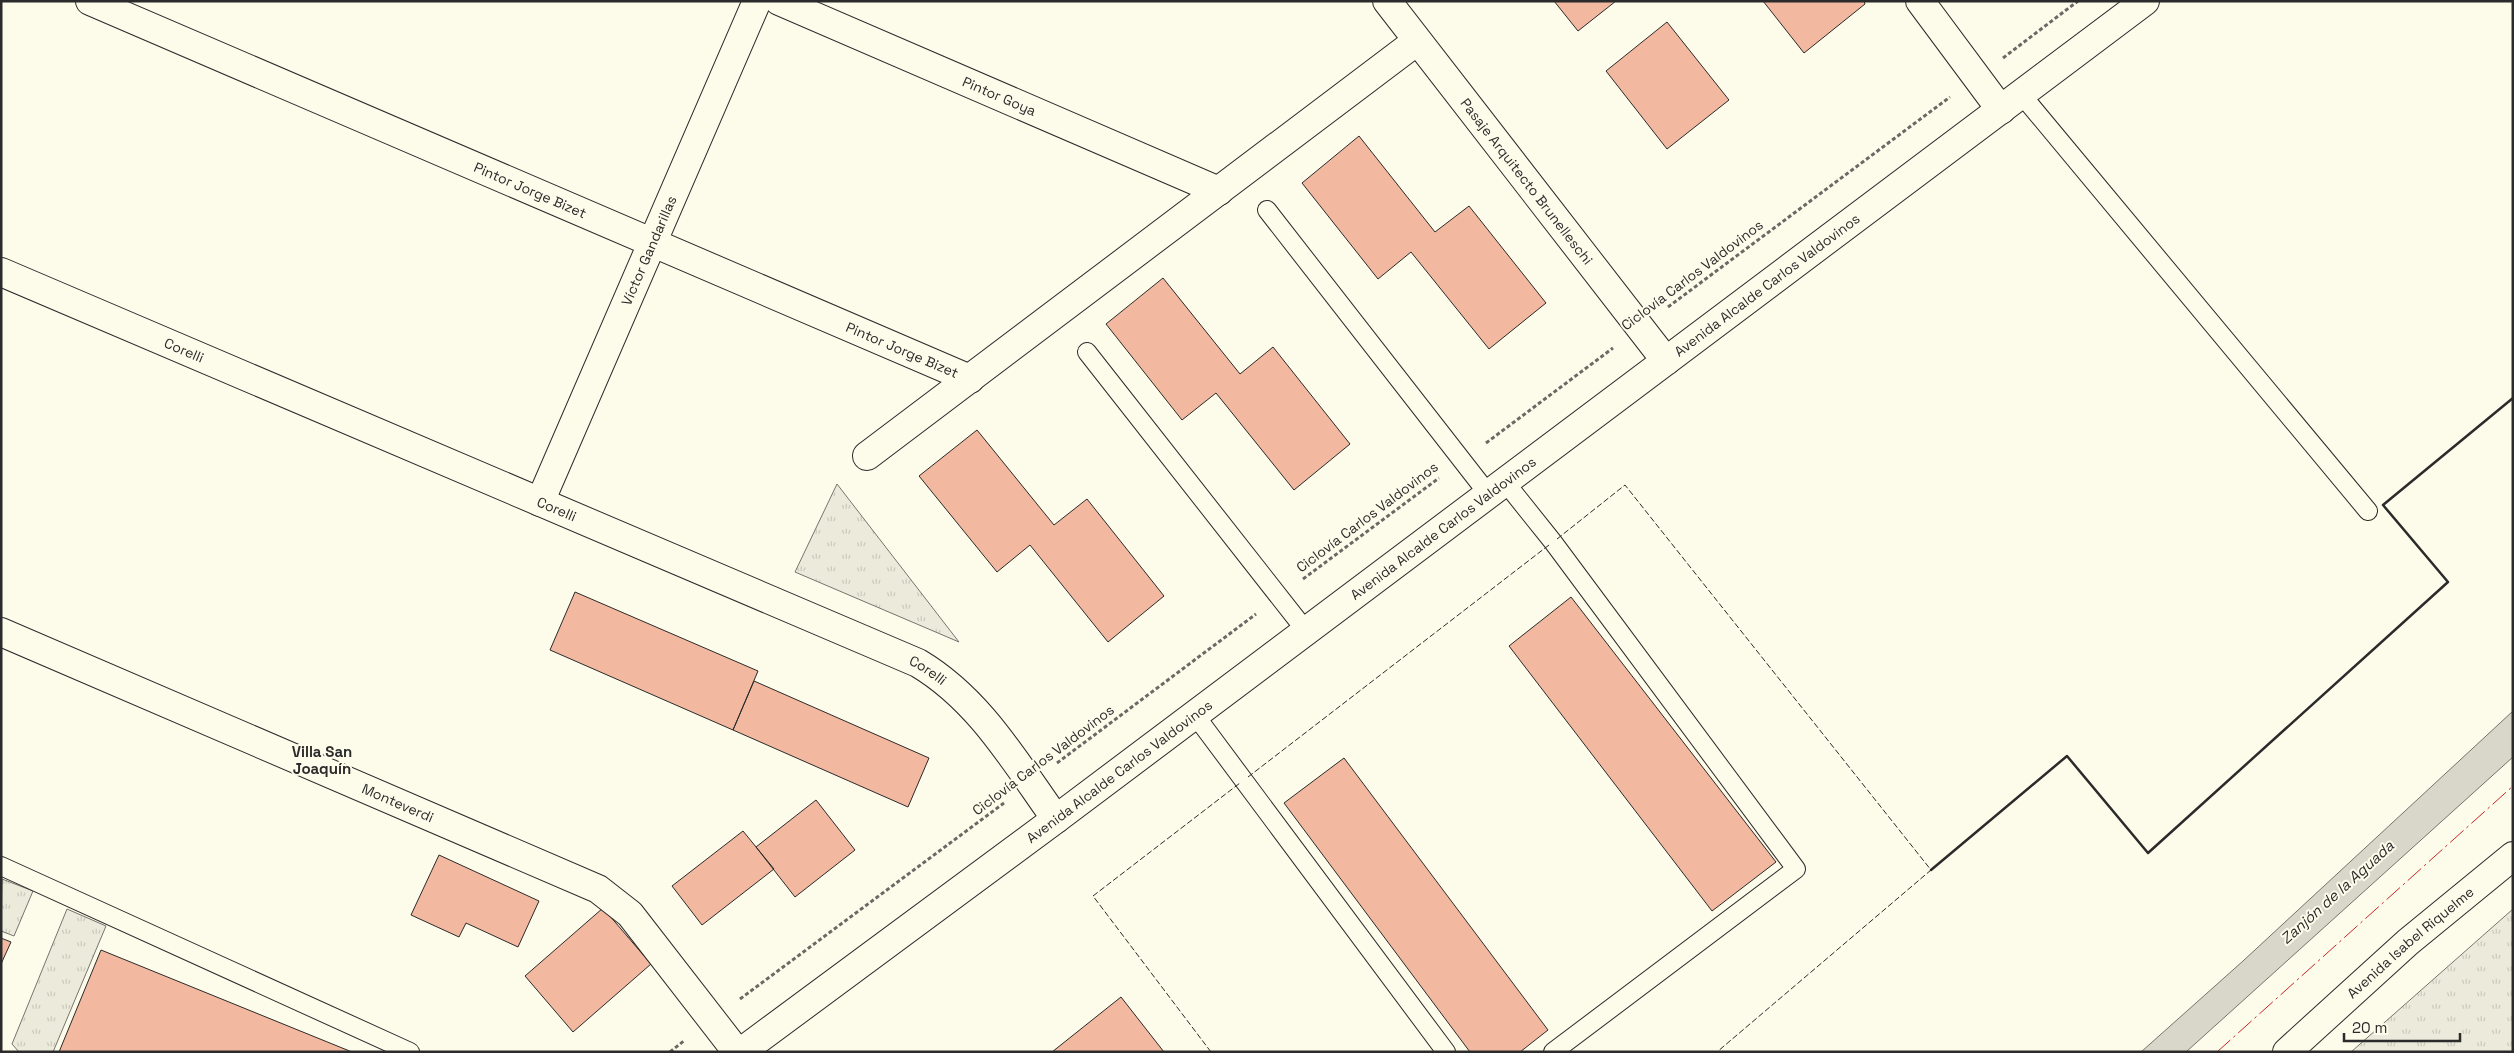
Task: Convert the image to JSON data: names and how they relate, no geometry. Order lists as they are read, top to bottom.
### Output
{
  "streets": {
    "street": [
      "Pintor Goya",
      "Pasaje Arquitecto Brunelleschi",
      "Pintor Jorge Bizet",
      "Víctor Gandarillas",
      "Avenida Alcalde Carlos Valdovinos",
      "Corelli",
      "Monteverdi",
      "Avenida Isabel Riquelme"
    ],
    "path": ["Ciclovía Carlos Valdovinos"]
  },
  "crossings": [
    ["Pasaje Arquitecto Brunelleschi", "Ciclovía Carlos Valdovinos"],
    ["Pasaje Arquitecto Brunelleschi", "Avenida Alcalde Carlos Valdovinos"],
    ["Pintor Jorge Bizet", "Víctor Gandarillas"],
    ["Víctor Gandarillas", "Corelli"],
    ["Ciclovía Carlos Valdovinos", "Corelli"],
    ["Ciclovía Carlos Valdovinos", "Monteverdi"],
    ["Avenida Alcalde Carlos Valdovinos", "Corelli"]
  ],
  "districts": ["Villa San Joaquín"],
  "water": ["Zanjón de la Aguada"],
  "scale_bar": "20 m"
}
